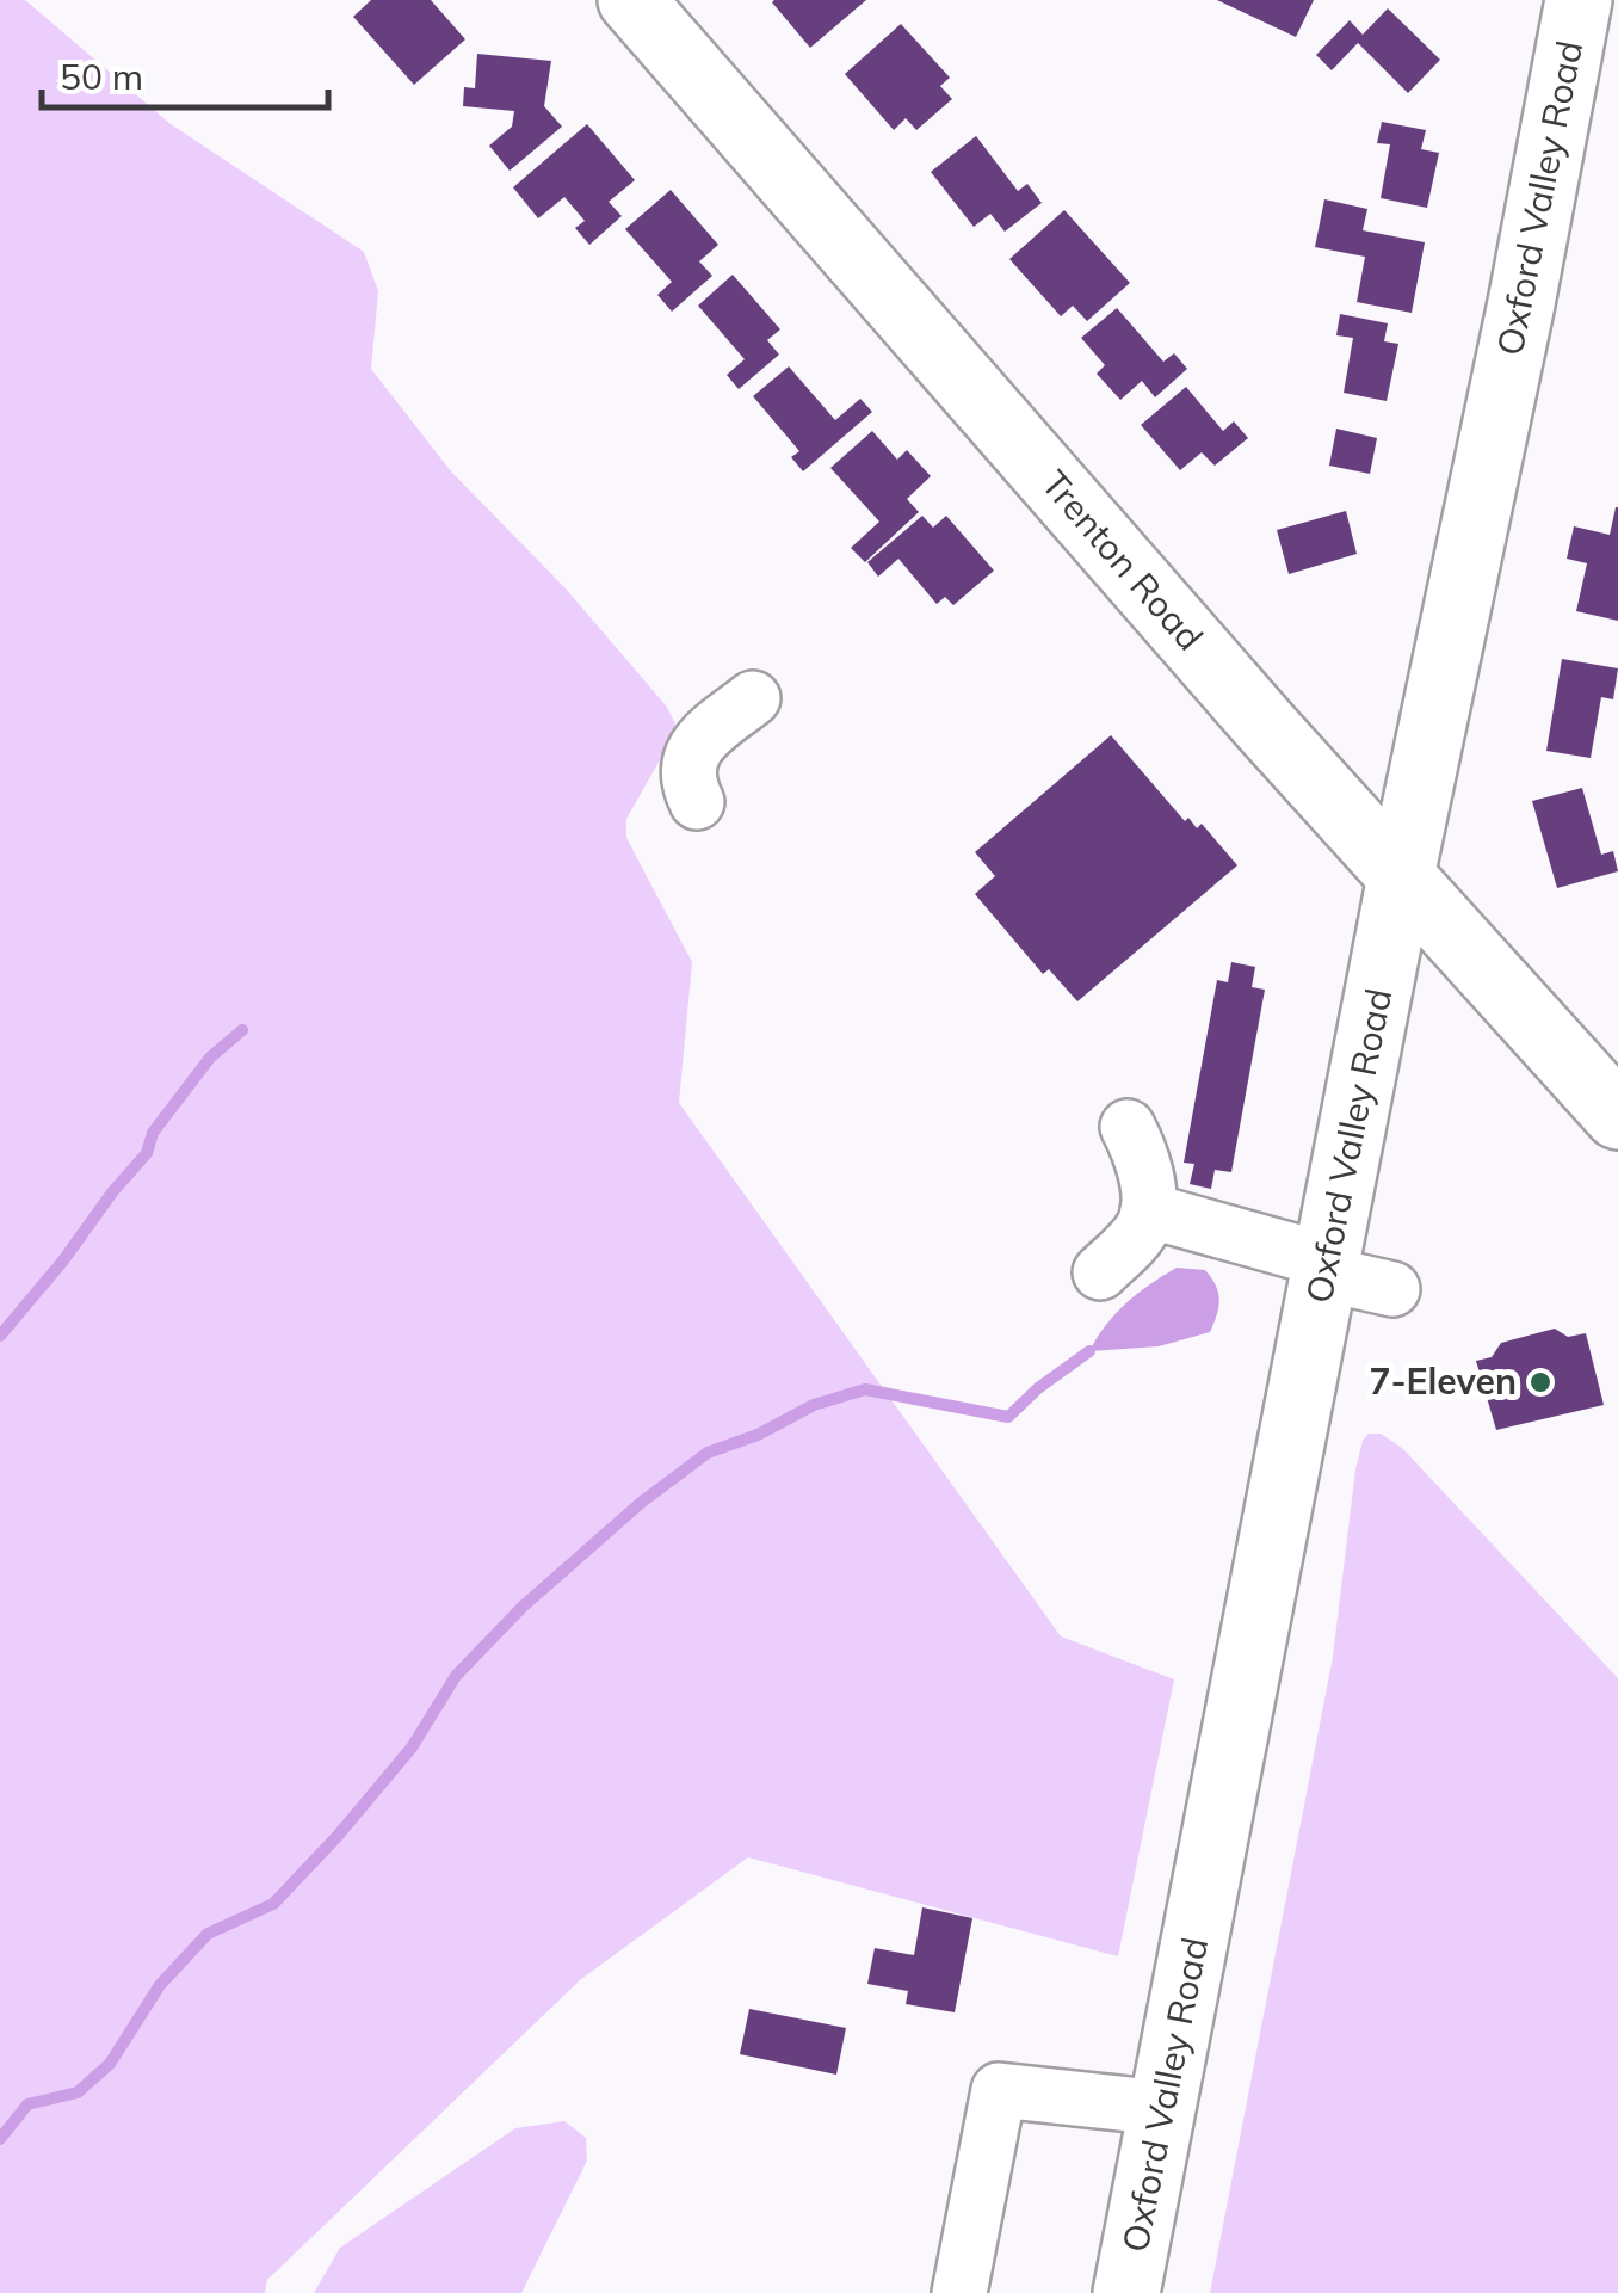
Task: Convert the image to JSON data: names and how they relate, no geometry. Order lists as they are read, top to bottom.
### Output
{
  "streets": {
    "main road": ["Oxford Valley Road", "Trenton Road"]
  },
  "crossings": [
    ["Oxford Valley Road", "Trenton Road"]
  ],
  "places": ["7-Eleven"],
  "scale_bar": "50 m"
}
